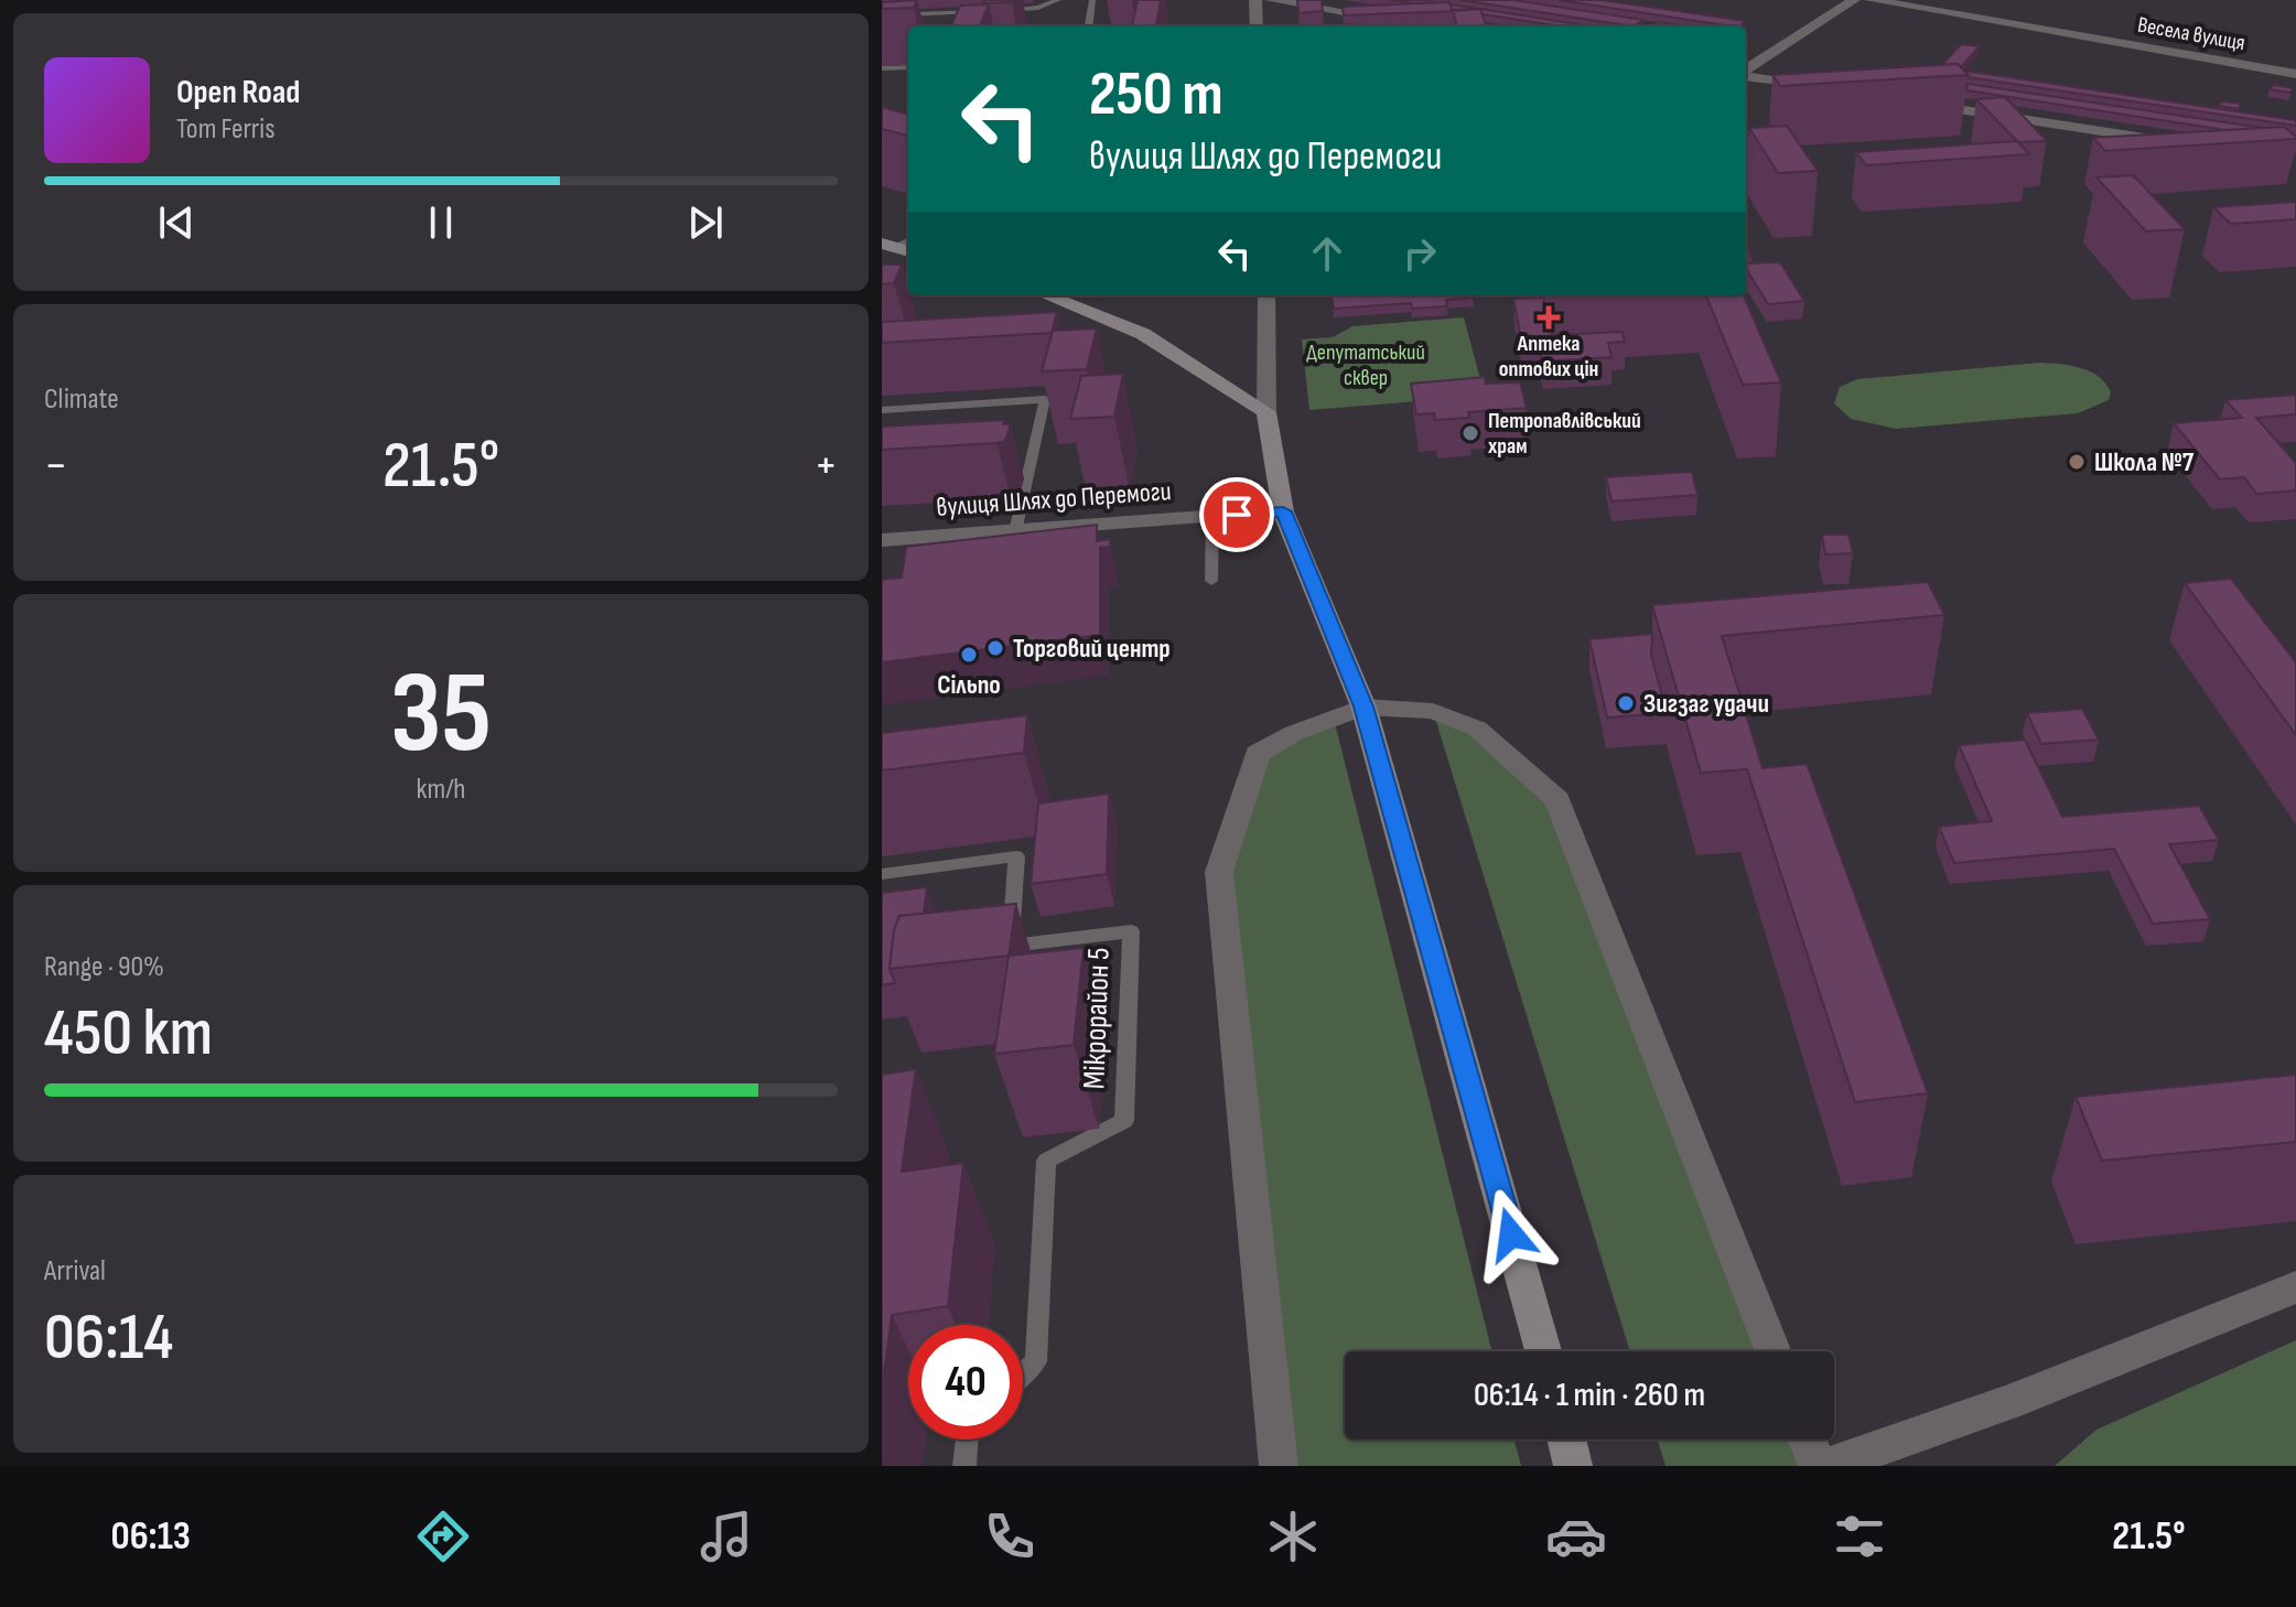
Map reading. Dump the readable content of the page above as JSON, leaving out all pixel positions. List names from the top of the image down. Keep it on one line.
{"streets":{"street":["Весела вулиця","вулиця Шлях до Перемоги"],"lane":["Мікрорайон 5"]},"parks":["Депутатський сквер"],"places":{"health":["Аптека оптових цін"],"other":["Петропавлівський храм","Школа №7","Торговий центр","Сільпо","Зигзаг удачи"]},"page":{"turn":["250 m","вулиця Шлях до Перемоги"],"song":["Open Road","Tom Ferris"],"tile":["Climate",["35","km/h"],["Range · 90%","450 km"],["Arrival","06:14"]],"heat":["−","21.5°","+"],"limit":"40","trip":"06:14 · 1 min · 260 m","tabs":["06:13","21.5°"]}}
